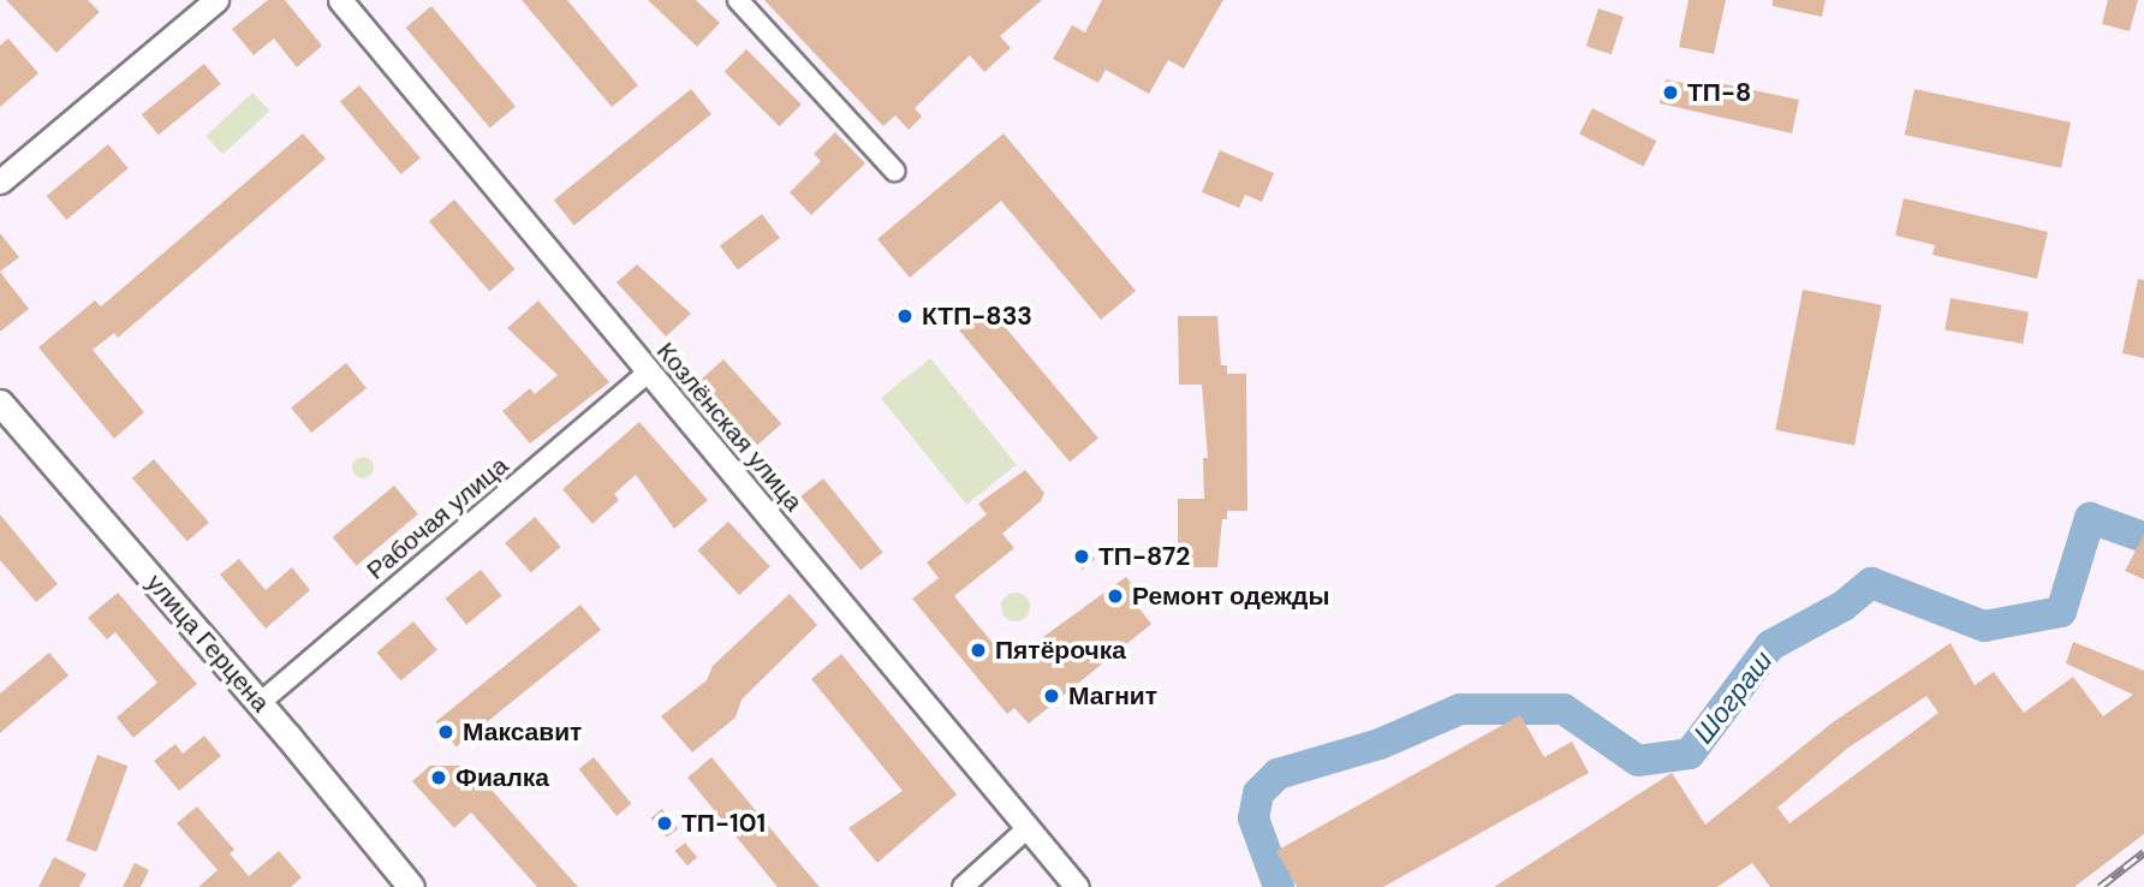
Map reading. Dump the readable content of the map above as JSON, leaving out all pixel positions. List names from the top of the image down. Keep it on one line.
{"streets":{"main road":["улица Герцена"],"street":["Козлёнская улица","Рабочая улица"]},"crossings":[["Козлёнская улица","Рабочая улица"],["Рабочая улица","улица Герцена"]],"water":["Шограш"],"places":["ТП-8","КТП-833","ТП-872","Ремонт одежды","Пятёрочка","Магнит","Максавит","Фиалка","ТП-101"]}
